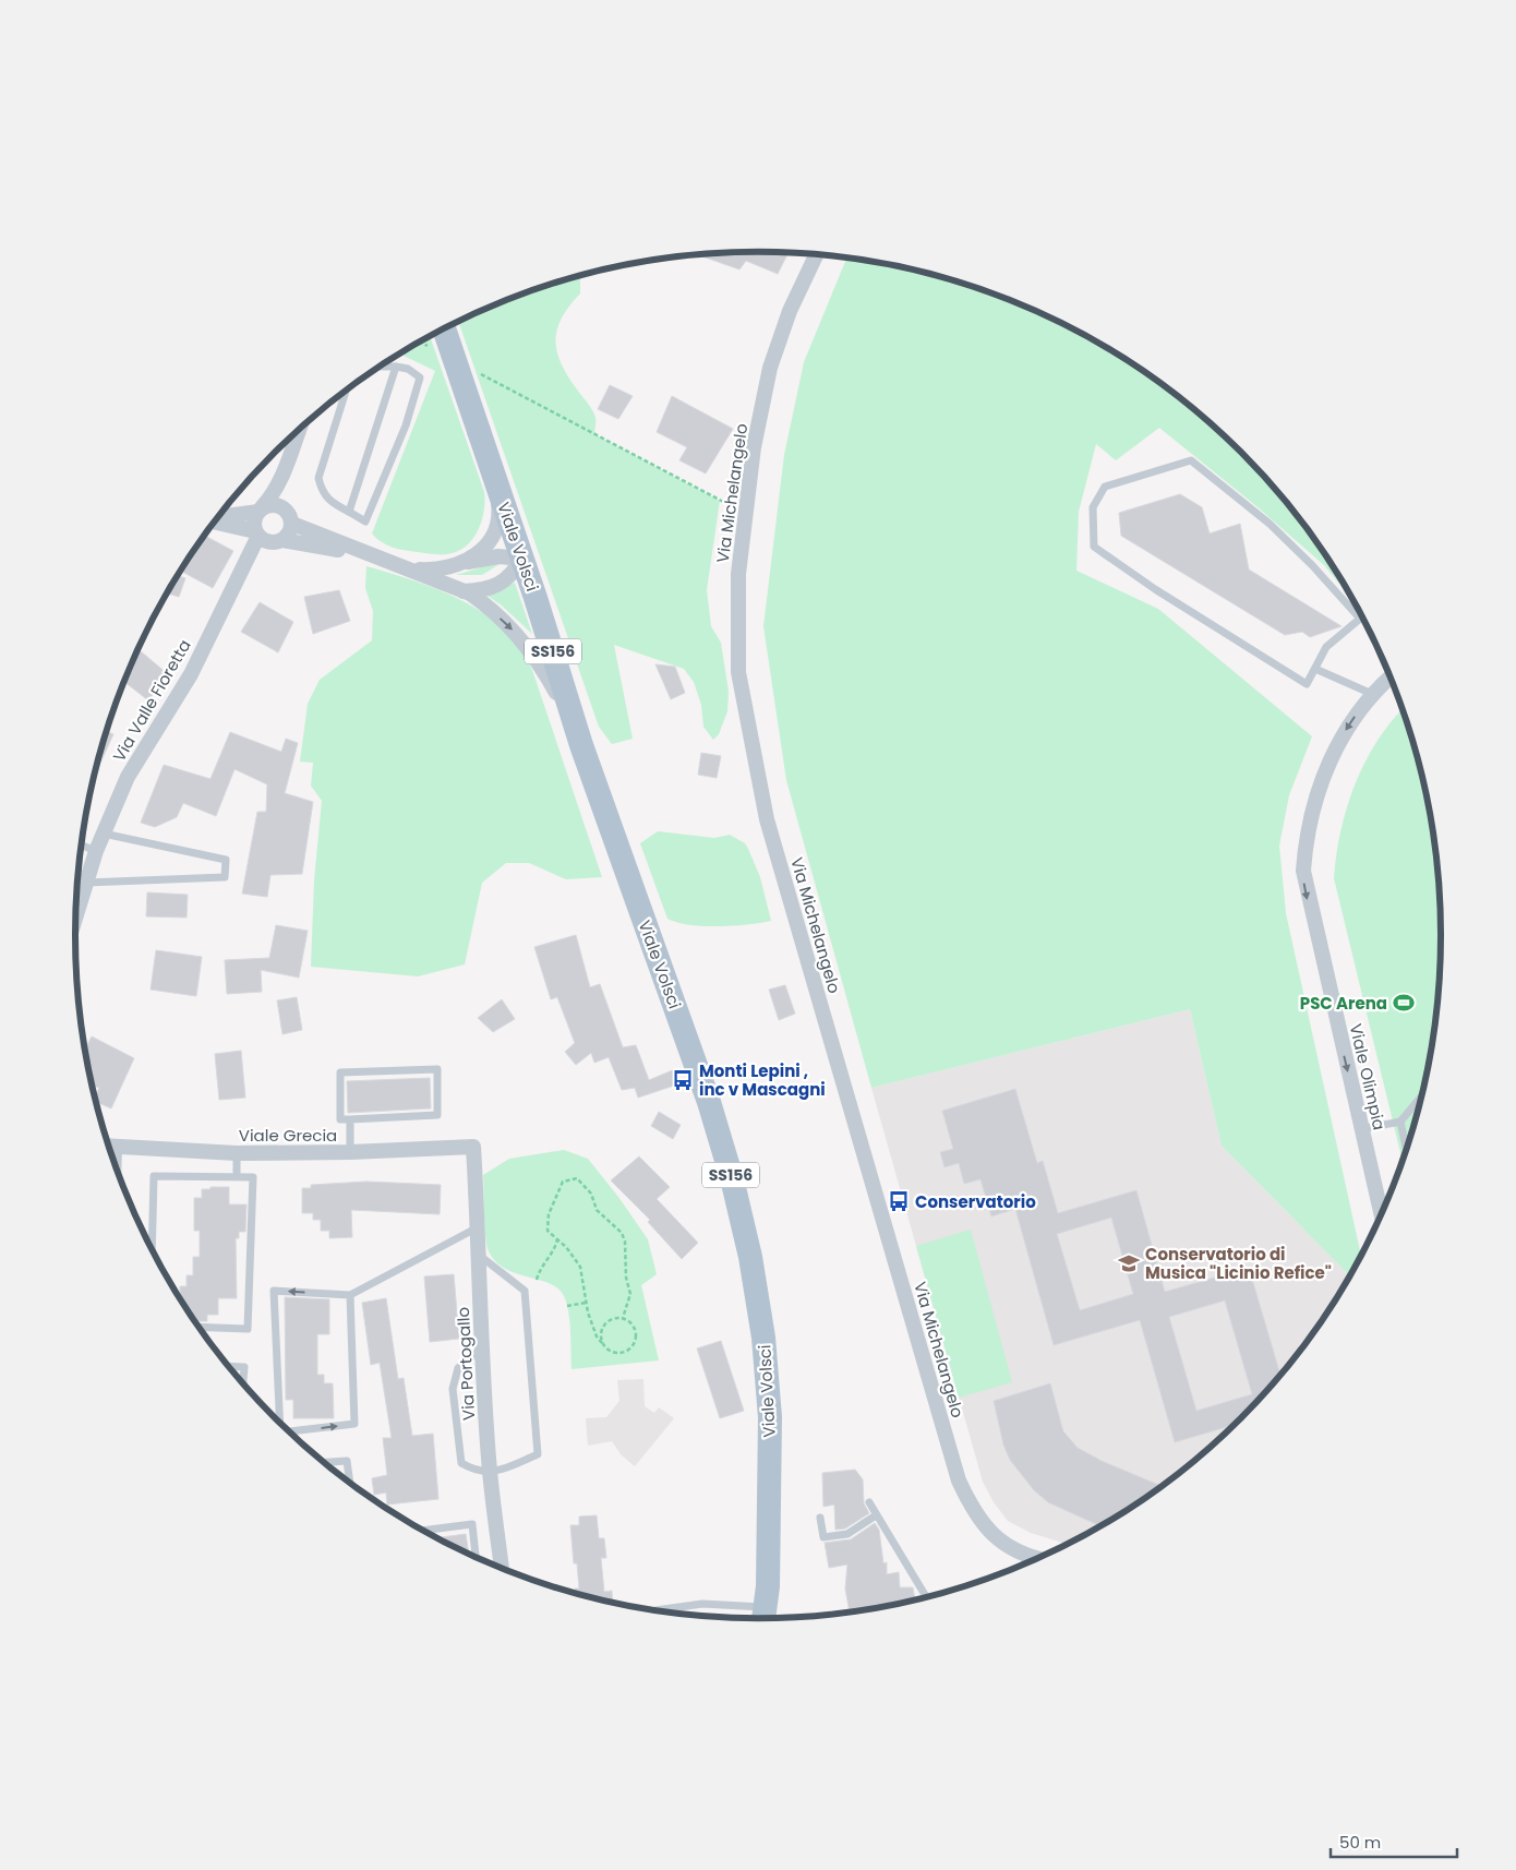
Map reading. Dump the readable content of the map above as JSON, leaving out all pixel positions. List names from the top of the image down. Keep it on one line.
{"streets":{"main road":["Viale Volsci","SS156"],"street":["Via Michelangelo","Via Valle Fioretta","Viale Olimpia","Viale Grecia","Via Portogallo"]},"crossings":[["Viale Grecia","Via Portogallo"]],"one_way":["Viale Olimpia"],"places":{"sports":["PSC Arena"],"bus stop":["Monti Lepini , inc v Mascagni","Conservatorio"],"school or university":["Conservatorio di Musica \"Licinio Refice\""]},"scale_bar":"50 m"}
